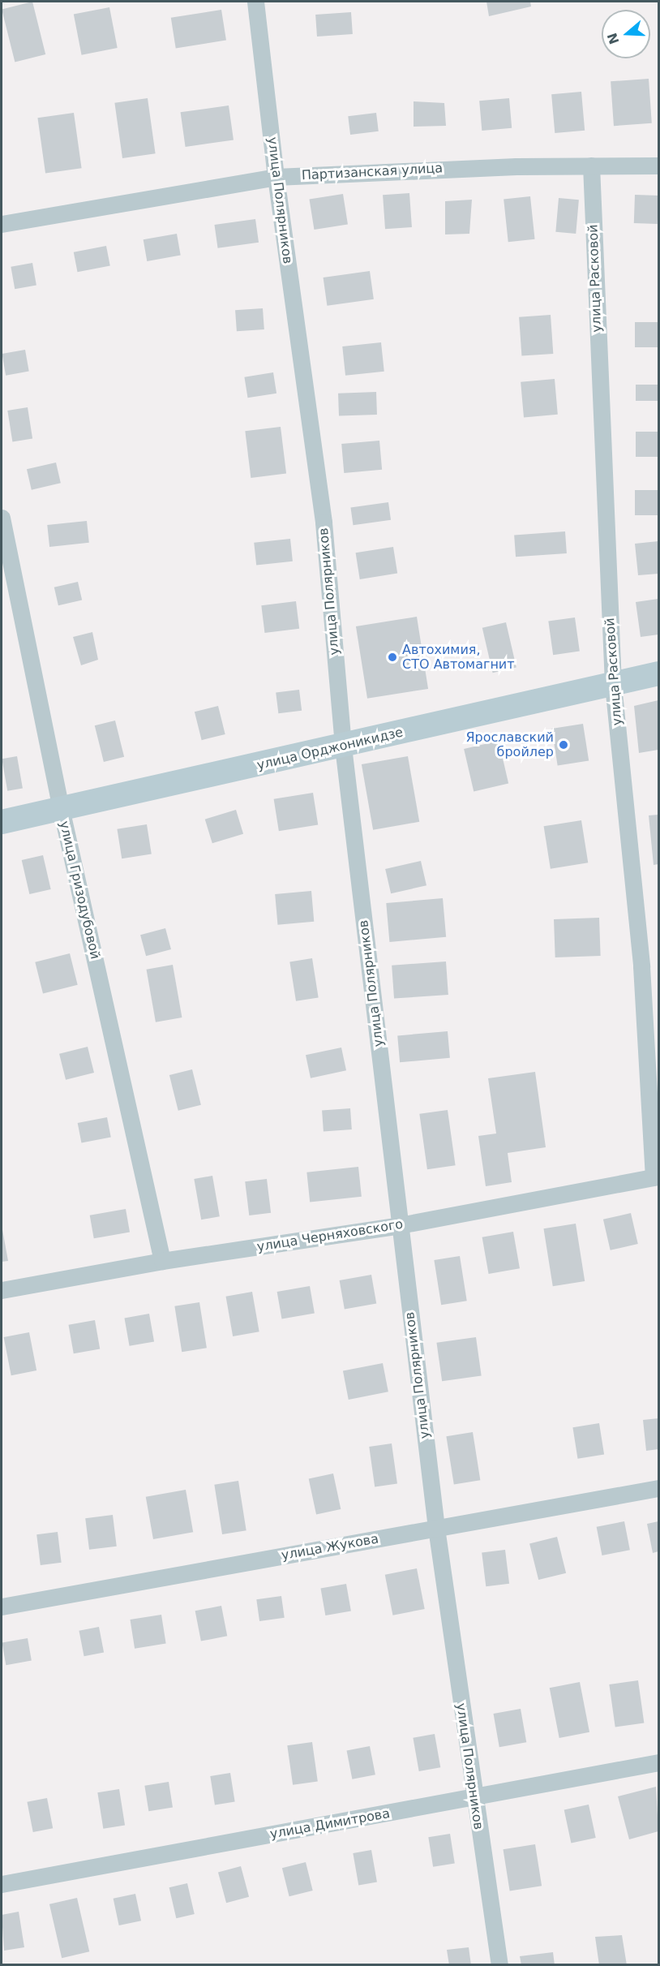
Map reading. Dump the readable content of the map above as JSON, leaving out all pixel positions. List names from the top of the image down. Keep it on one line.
{"streets":{"main road":["улица Орджоникидзе"],"street":["Партизанская улица","улица Полярников","улица Расковой","улица Гризодубовой","улица Черняховского","улица Жукова","улица Димитрова"]},"crossings":[["Партизанская улица","улица Полярников"],["Партизанская улица","улица Расковой"],["улица Полярников","улица Орджоникидзе"],["улица Полярников","улица Черняховского"],["улица Полярников","улица Жукова"],["улица Полярников","улица Димитрова"],["улица Расковой","улица Орджоникидзе"],["улица Расковой","улица Черняховского"],["улица Орджоникидзе","улица Гризодубовой"],["улица Гризодубовой","улица Черняховского"]],"places":["Автохимия, СТО Автомагнит","Ярославский бройлер"],"north":"left"}
